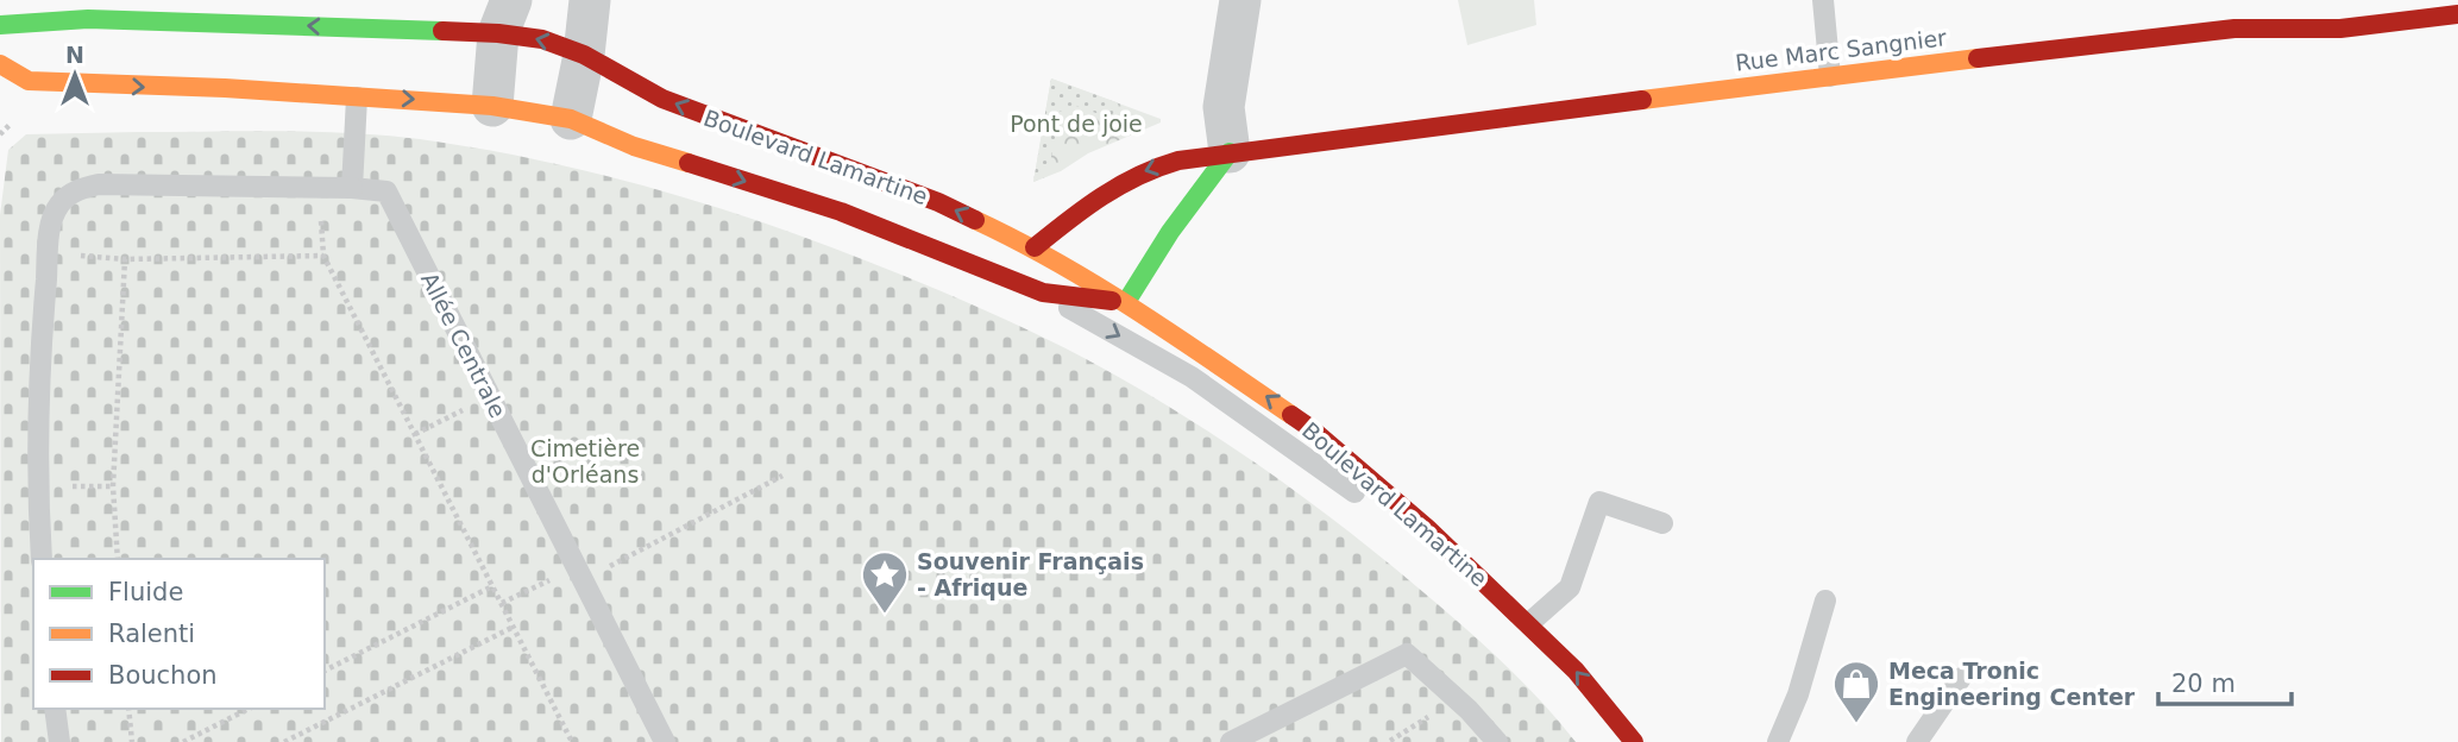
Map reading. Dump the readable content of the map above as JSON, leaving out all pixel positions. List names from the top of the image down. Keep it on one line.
{"streets":{"street":["Rue Marc Sangnier","Boulevard Lamartine"],"lane":["Allée Centrale"]},"crossings":[["Rue Marc Sangnier","Boulevard Lamartine"]],"parks":["Pont de joie","Cimetière d'Orléans"],"places":{"place":["Souvenir Français - Afrique"],"shop":["Meca Tronic Engineering Center"]},"legend":["Fluide","Ralenti","Bouchon"],"scale_bar":"20 m","north":"top"}
